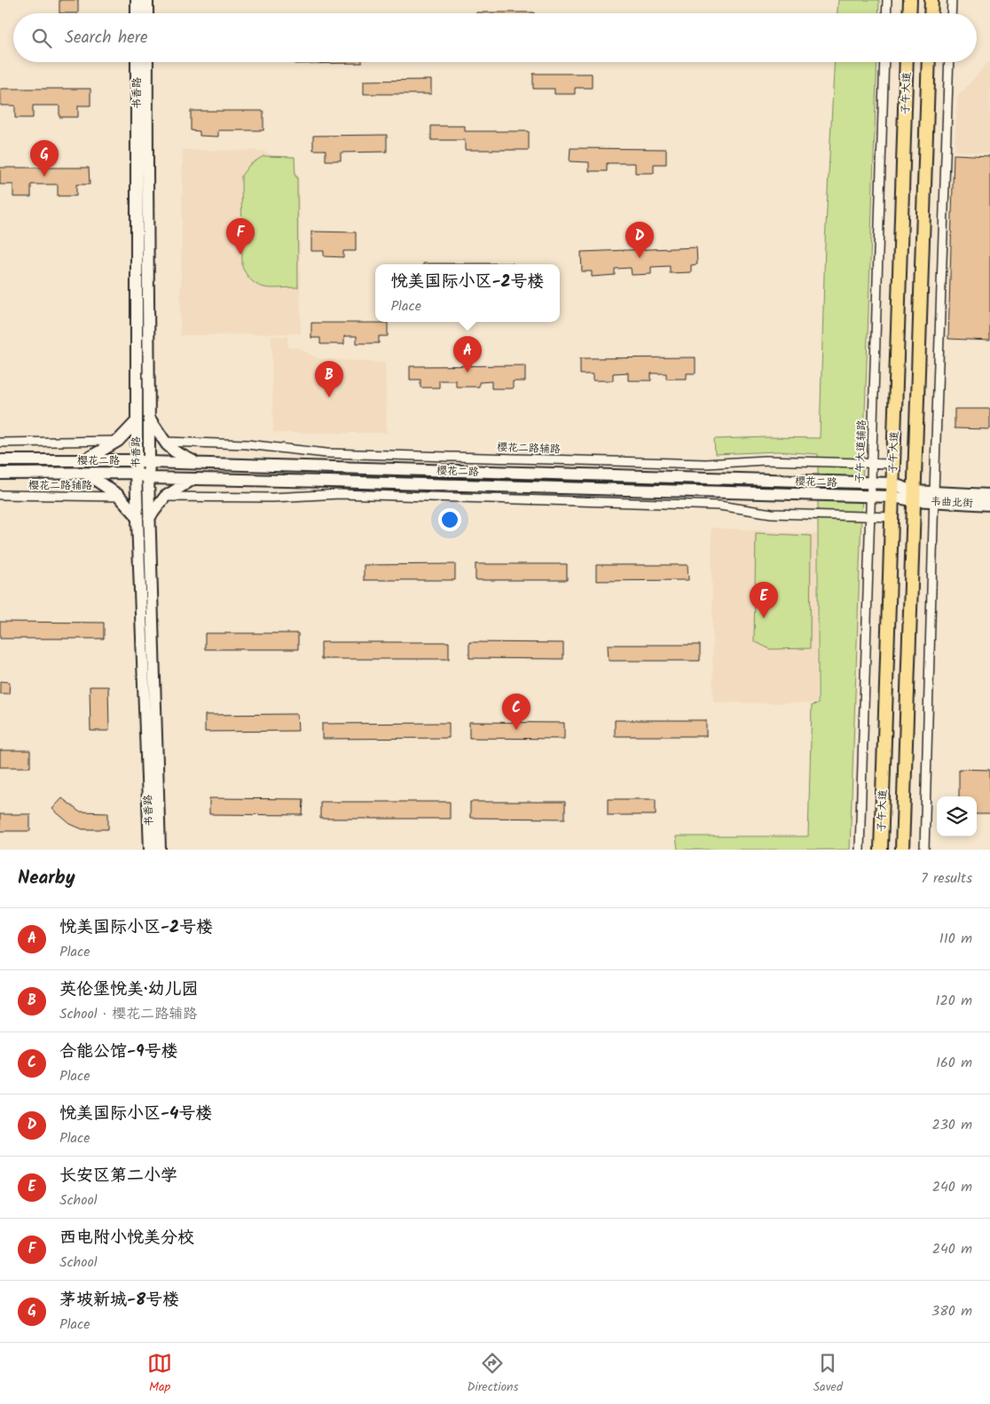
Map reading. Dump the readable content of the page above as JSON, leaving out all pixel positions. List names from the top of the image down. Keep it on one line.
{"streets":{"main road":["书香路","子午大道","樱花二路","韦曲北街"],"street":["樱花二路辅路","子午大道辅路"]},"crossings":[["书香路","樱花二路"],["子午大道","樱花二路辅路"],["子午大道","樱花二路"],["子午大道","韦曲北街"],["樱花二路辅路","子午大道辅路"],["子午大道辅路","樱花二路"],["樱花二路","韦曲北街"]],"page":{"search":"Search here","pins":["G","F","D","A","B","E","C"],"popup":["悦美国际小区-2号楼","Place"],"heading":["Nearby","7 results"],"list":[{"mark":"A","name":"悦美国际小区-2号楼","note":"Place","value":"110 m"},{"mark":"B","name":"英伦堡悦美·幼儿园","note":"School · 樱花二路辅路","value":"120 m"},{"mark":"C","name":"合能公馆-9号楼","note":"Place","value":"160 m"},{"mark":"D","name":"悦美国际小区-4号楼","note":"Place","value":"230 m"},{"mark":"E","name":"长安区第二小学","note":"School","value":"240 m"},{"mark":"F","name":"西电附小悦美分校","note":"School","value":"240 m"},{"mark":"G","name":"茅坡新城-8号楼","note":"Place","value":"380 m"}],"nav":["Map","Directions","Saved"]}}
